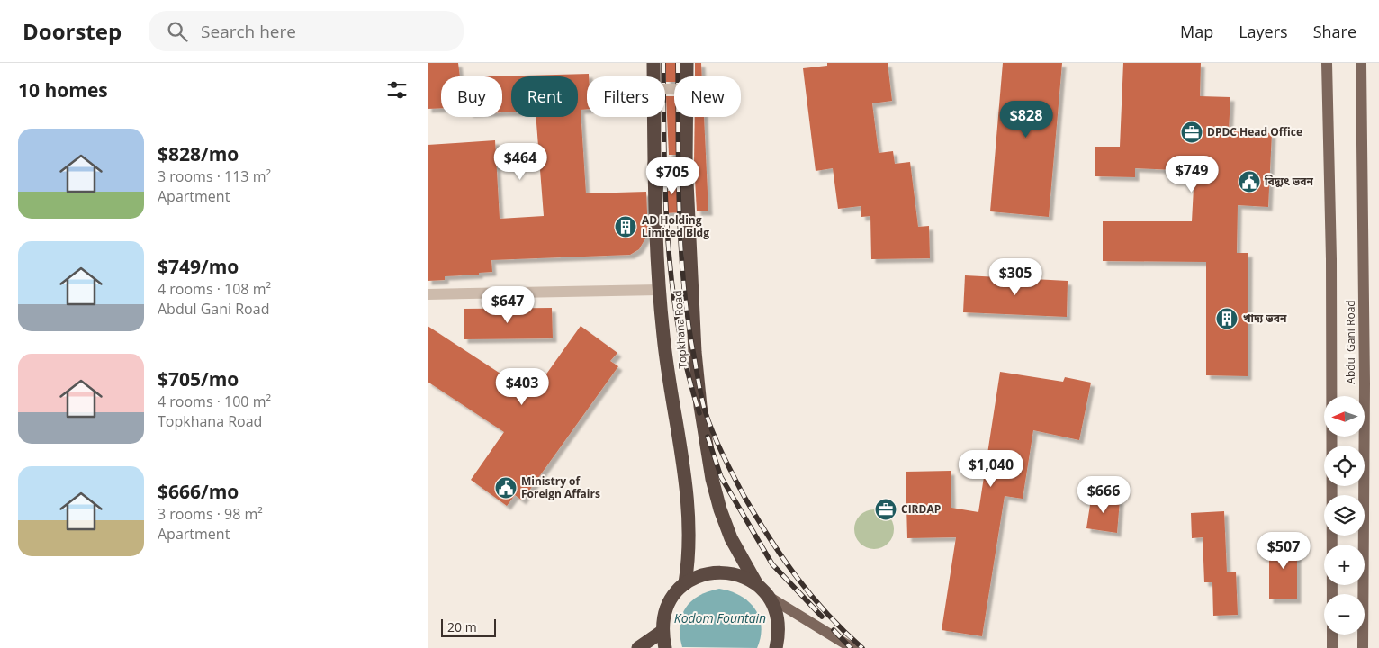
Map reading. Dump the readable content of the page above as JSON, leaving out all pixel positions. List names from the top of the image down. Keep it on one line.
{"streets":{"highway":["Topkhana Road"],"main road":["Abdul Gani Road"]},"water":["Kodom Fountain"],"places":{"office":["DPDC Head Office","CIRDAP"],"public building":["বিদ্যুৎ ভবন","Ministry of Foreign Affairs"],"building":["AD Holding Limited Bldg","খাদ্য ভবন"]},"scale_bar":"20 m","north":"left","page":{"header":"Doorstep","search":"Search here","nav":["Map","Layers","Share"],"heading":"10 homes","chip":["Buy","Rent","Filters","New"],"price":["$828","$464","$749","$705","$305","$647","$403","$1,040","$666","$507"],"list":[{"name":"$828/mo","note":"3 rooms · 113 m² · Apartment"},{"name":"$749/mo","note":"4 rooms · 108 m² · Abdul Gani Road"},{"name":"$705/mo","note":"4 rooms · 100 m² · Topkhana Road"},{"name":"$666/mo","note":"3 rooms · 98 m² · Apartment"}],"map_buttons":["+","−"],"scale":"20 m"}}
